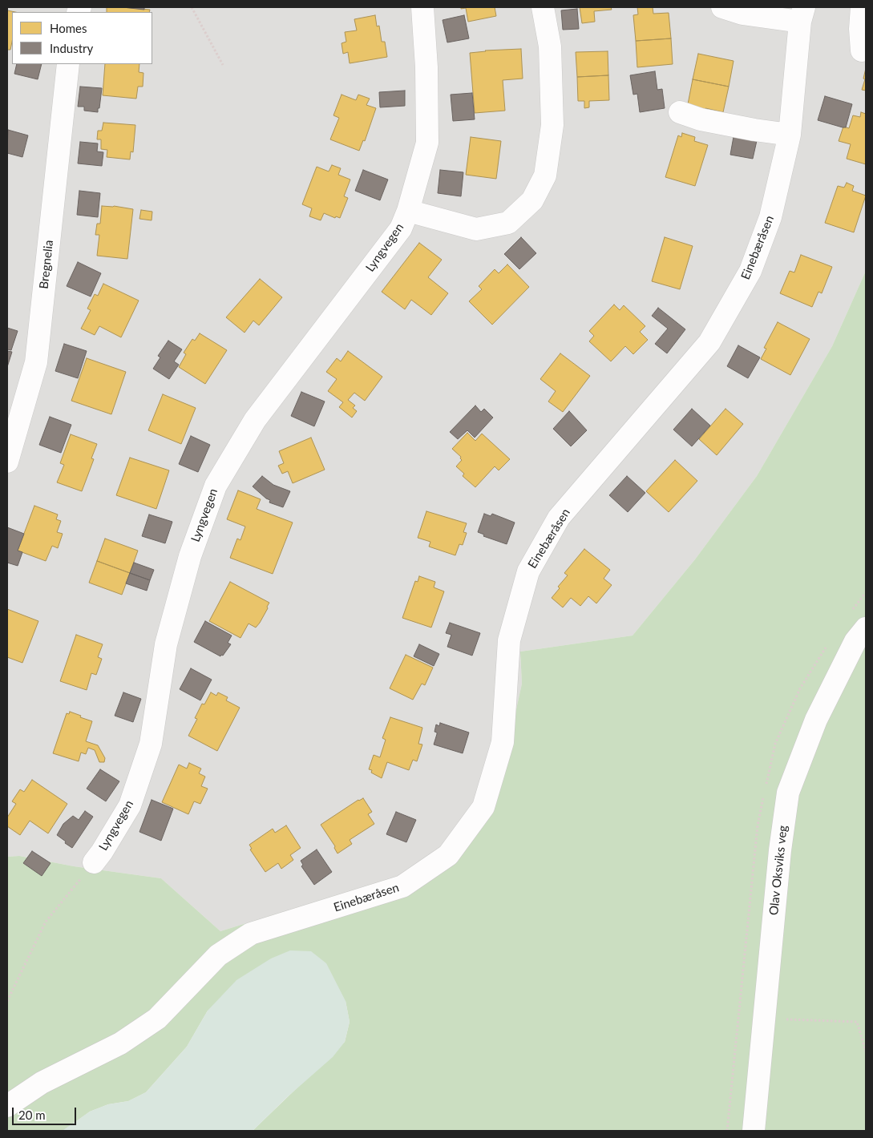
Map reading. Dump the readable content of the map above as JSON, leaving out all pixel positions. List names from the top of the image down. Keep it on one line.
{"streets":{"street":["Lyngvegen","Einebæråsen","Bregnelia","Olav Oksviks veg"]},"legend":["Homes","Industry"],"scale_bar":"20 m"}
